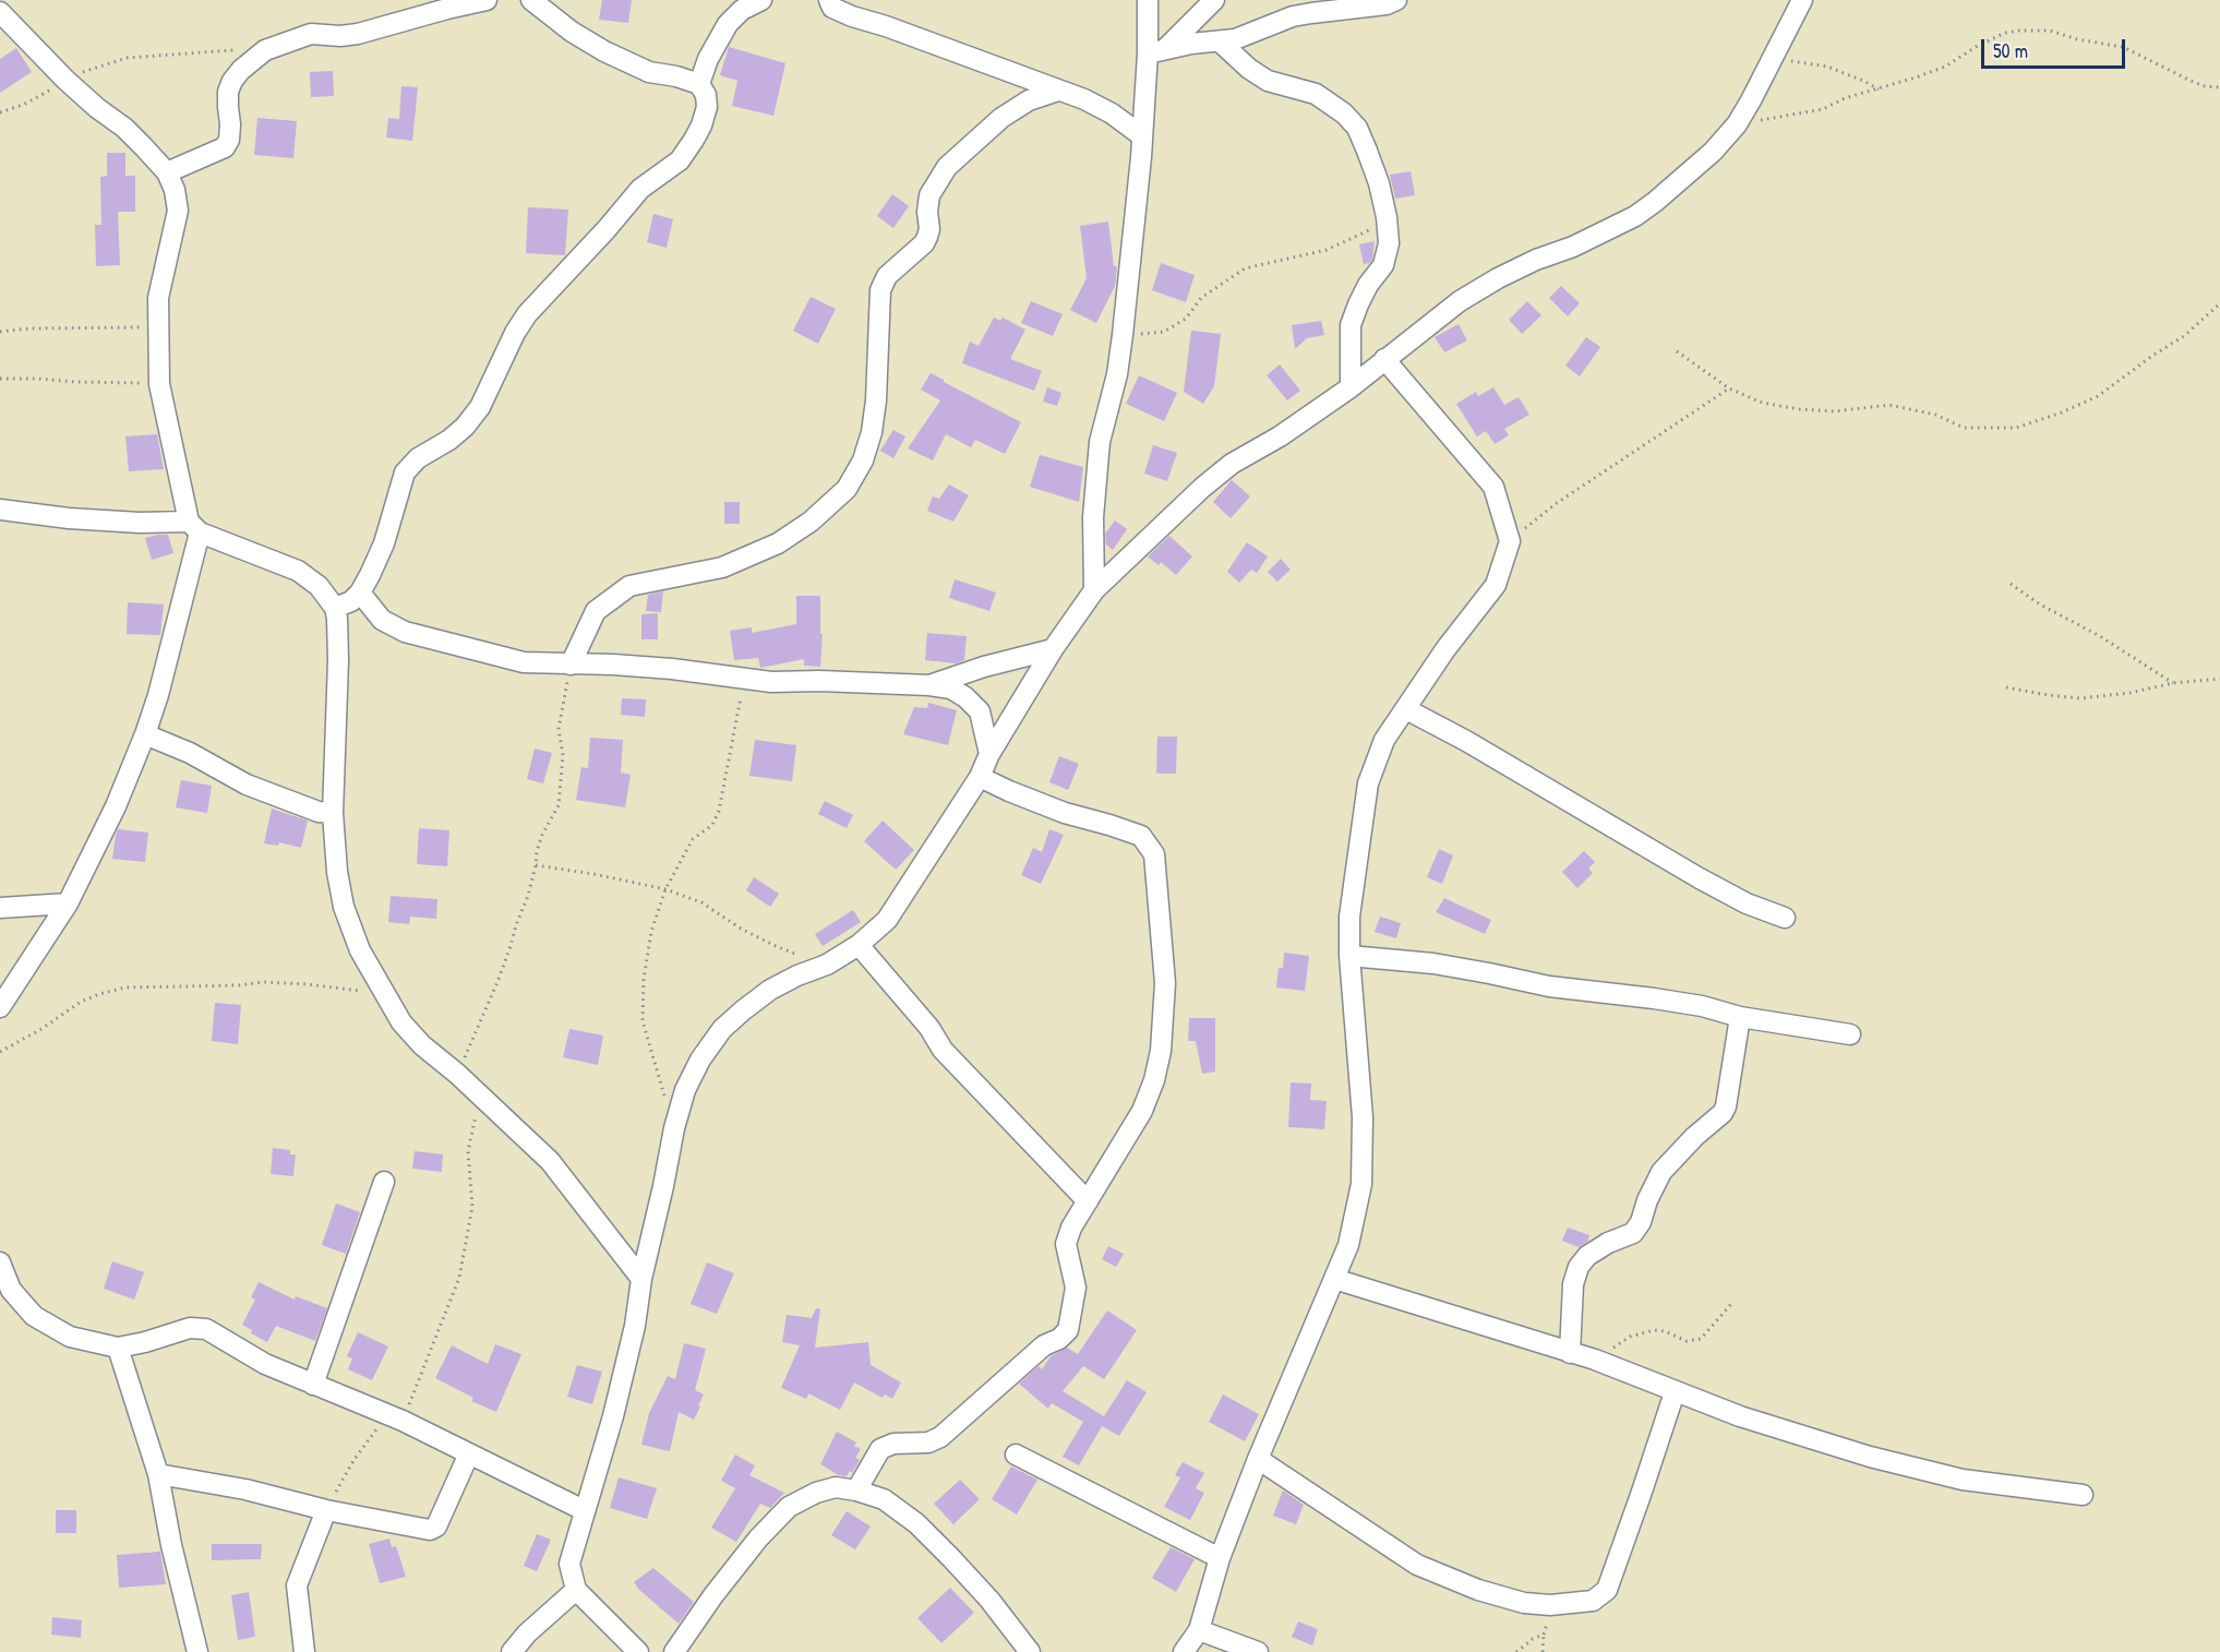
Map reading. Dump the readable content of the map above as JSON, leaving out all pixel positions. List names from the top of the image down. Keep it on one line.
{"scale_bar":"50 m"}
